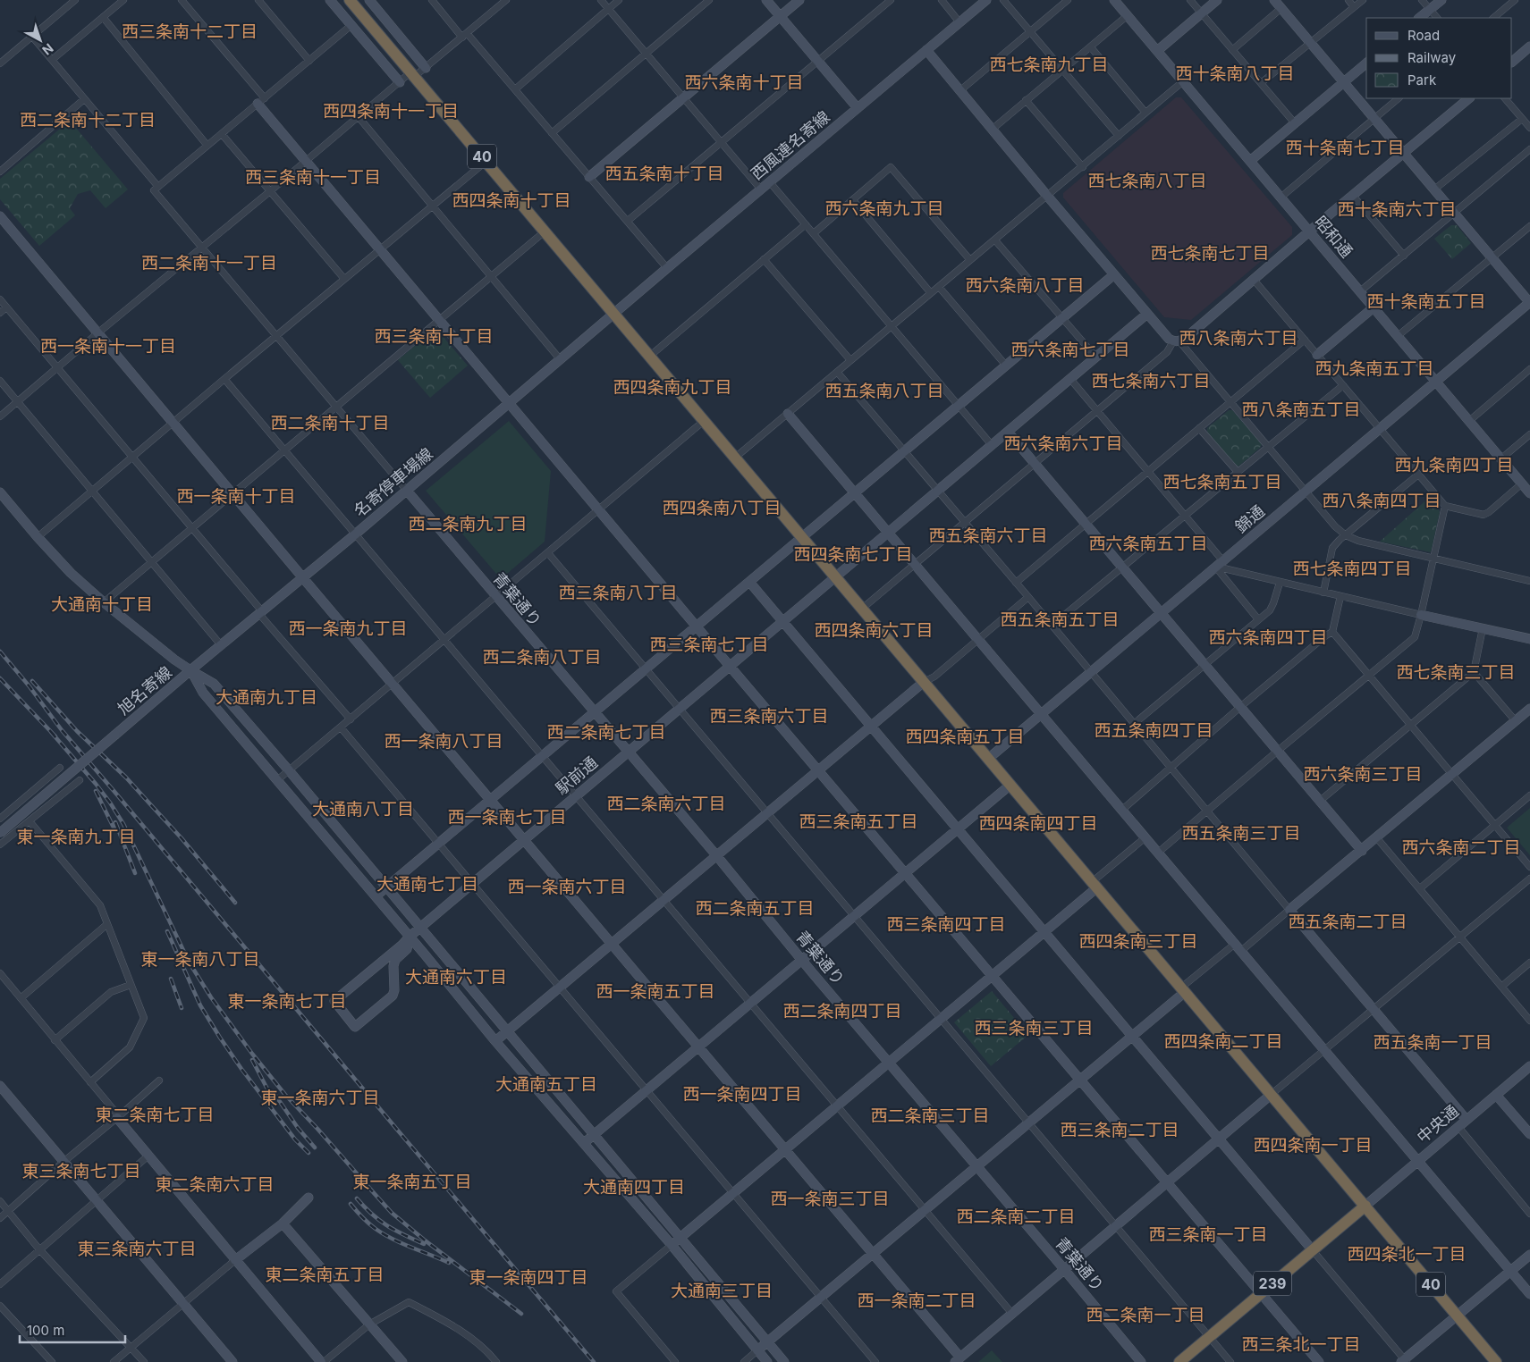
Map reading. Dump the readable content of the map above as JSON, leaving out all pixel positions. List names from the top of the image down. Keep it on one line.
{"streets":{"highway":["40","239"],"street":["西風連名寄線","昭和通","名寄停車場線","錦通","青葉通り","旭名寄線","駅前通","中央通"]},"crossings":[["西風連名寄線","40"],["西風連名寄線","名寄停車場線"],["40","名寄停車場線"],["40","錦通"],["40","駅前通"],["40","中央通"],["40","239"],["昭和通","錦通"],["名寄停車場線","青葉通り"],["名寄停車場線","旭名寄線"],["青葉通り","駅前通"],["中央通","239"]],"districts":["西三条南十二丁目","西七条南九丁目","西十条南八丁目","西六条南十丁目","西四条南十一丁目","西二条南十二丁目","西十条南七丁目","西五条南十丁目","西三条南十一丁目","西七条南八丁目","西四条南十丁目","西六条南九丁目","西十条南六丁目","西七条南七丁目","西二条南十一丁目","西六条南八丁目","西十条南五丁目","西三条南十丁目","西八条南六丁目","西一条南十一丁目","西六条南七丁目","西九条南五丁目","西七条南六丁目","西四条南九丁目","西五条南八丁目","西八条南五丁目","西二条南十丁目","西六条南六丁目","西九条南四丁目","西七条南五丁目","西一条南十丁目","西八条南四丁目","西四条南八丁目","西二条南九丁目","西五条南六丁目","西六条南五丁目","西四条南七丁目","西七条南四丁目","西三条南八丁目","大通南十丁目","西五条南五丁目","西一条南九丁目","西四条南六丁目","西六条南四丁目","西三条南七丁目","西二条南八丁目","西七条南三丁目","大通南九丁目","西三条南六丁目","西五条南四丁目","西二条南七丁目","西四条南五丁目","西一条南八丁目","西六条南三丁目","西二条南六丁目","大通南八丁目","西一条南七丁目","西三条南五丁目","西四条南四丁目","西五条南三丁目","東一条南九丁目","西六条南二丁目","大通南七丁目","西一条南六丁目","西二条南五丁目","西五条南二丁目","西三条南四丁目","西四条南三丁目","東一条南八丁目","大通南六丁目","西一条南五丁目","東一条南七丁目","西二条南四丁目","西三条南三丁目","西四条南二丁目","西五条南一丁目","大通南五丁目","西一条南四丁目","東一条南六丁目","東二条南七丁目","西二条南三丁目","西三条南二丁目","西四条南一丁目","東三条南七丁目","東一条南五丁目","東二条南六丁目","大通南四丁目","西一条南三丁目","西二条南二丁目","西三条南一丁目","東三条南六丁目","西四条北一丁目","東二条南五丁目","東一条南四丁目","大通南三丁目","西一条南二丁目","西二条南一丁目","西三条北一丁目"],"legend":["Road","Railway","Park"],"scale_bar":"100 m","north":"bottom right"}
